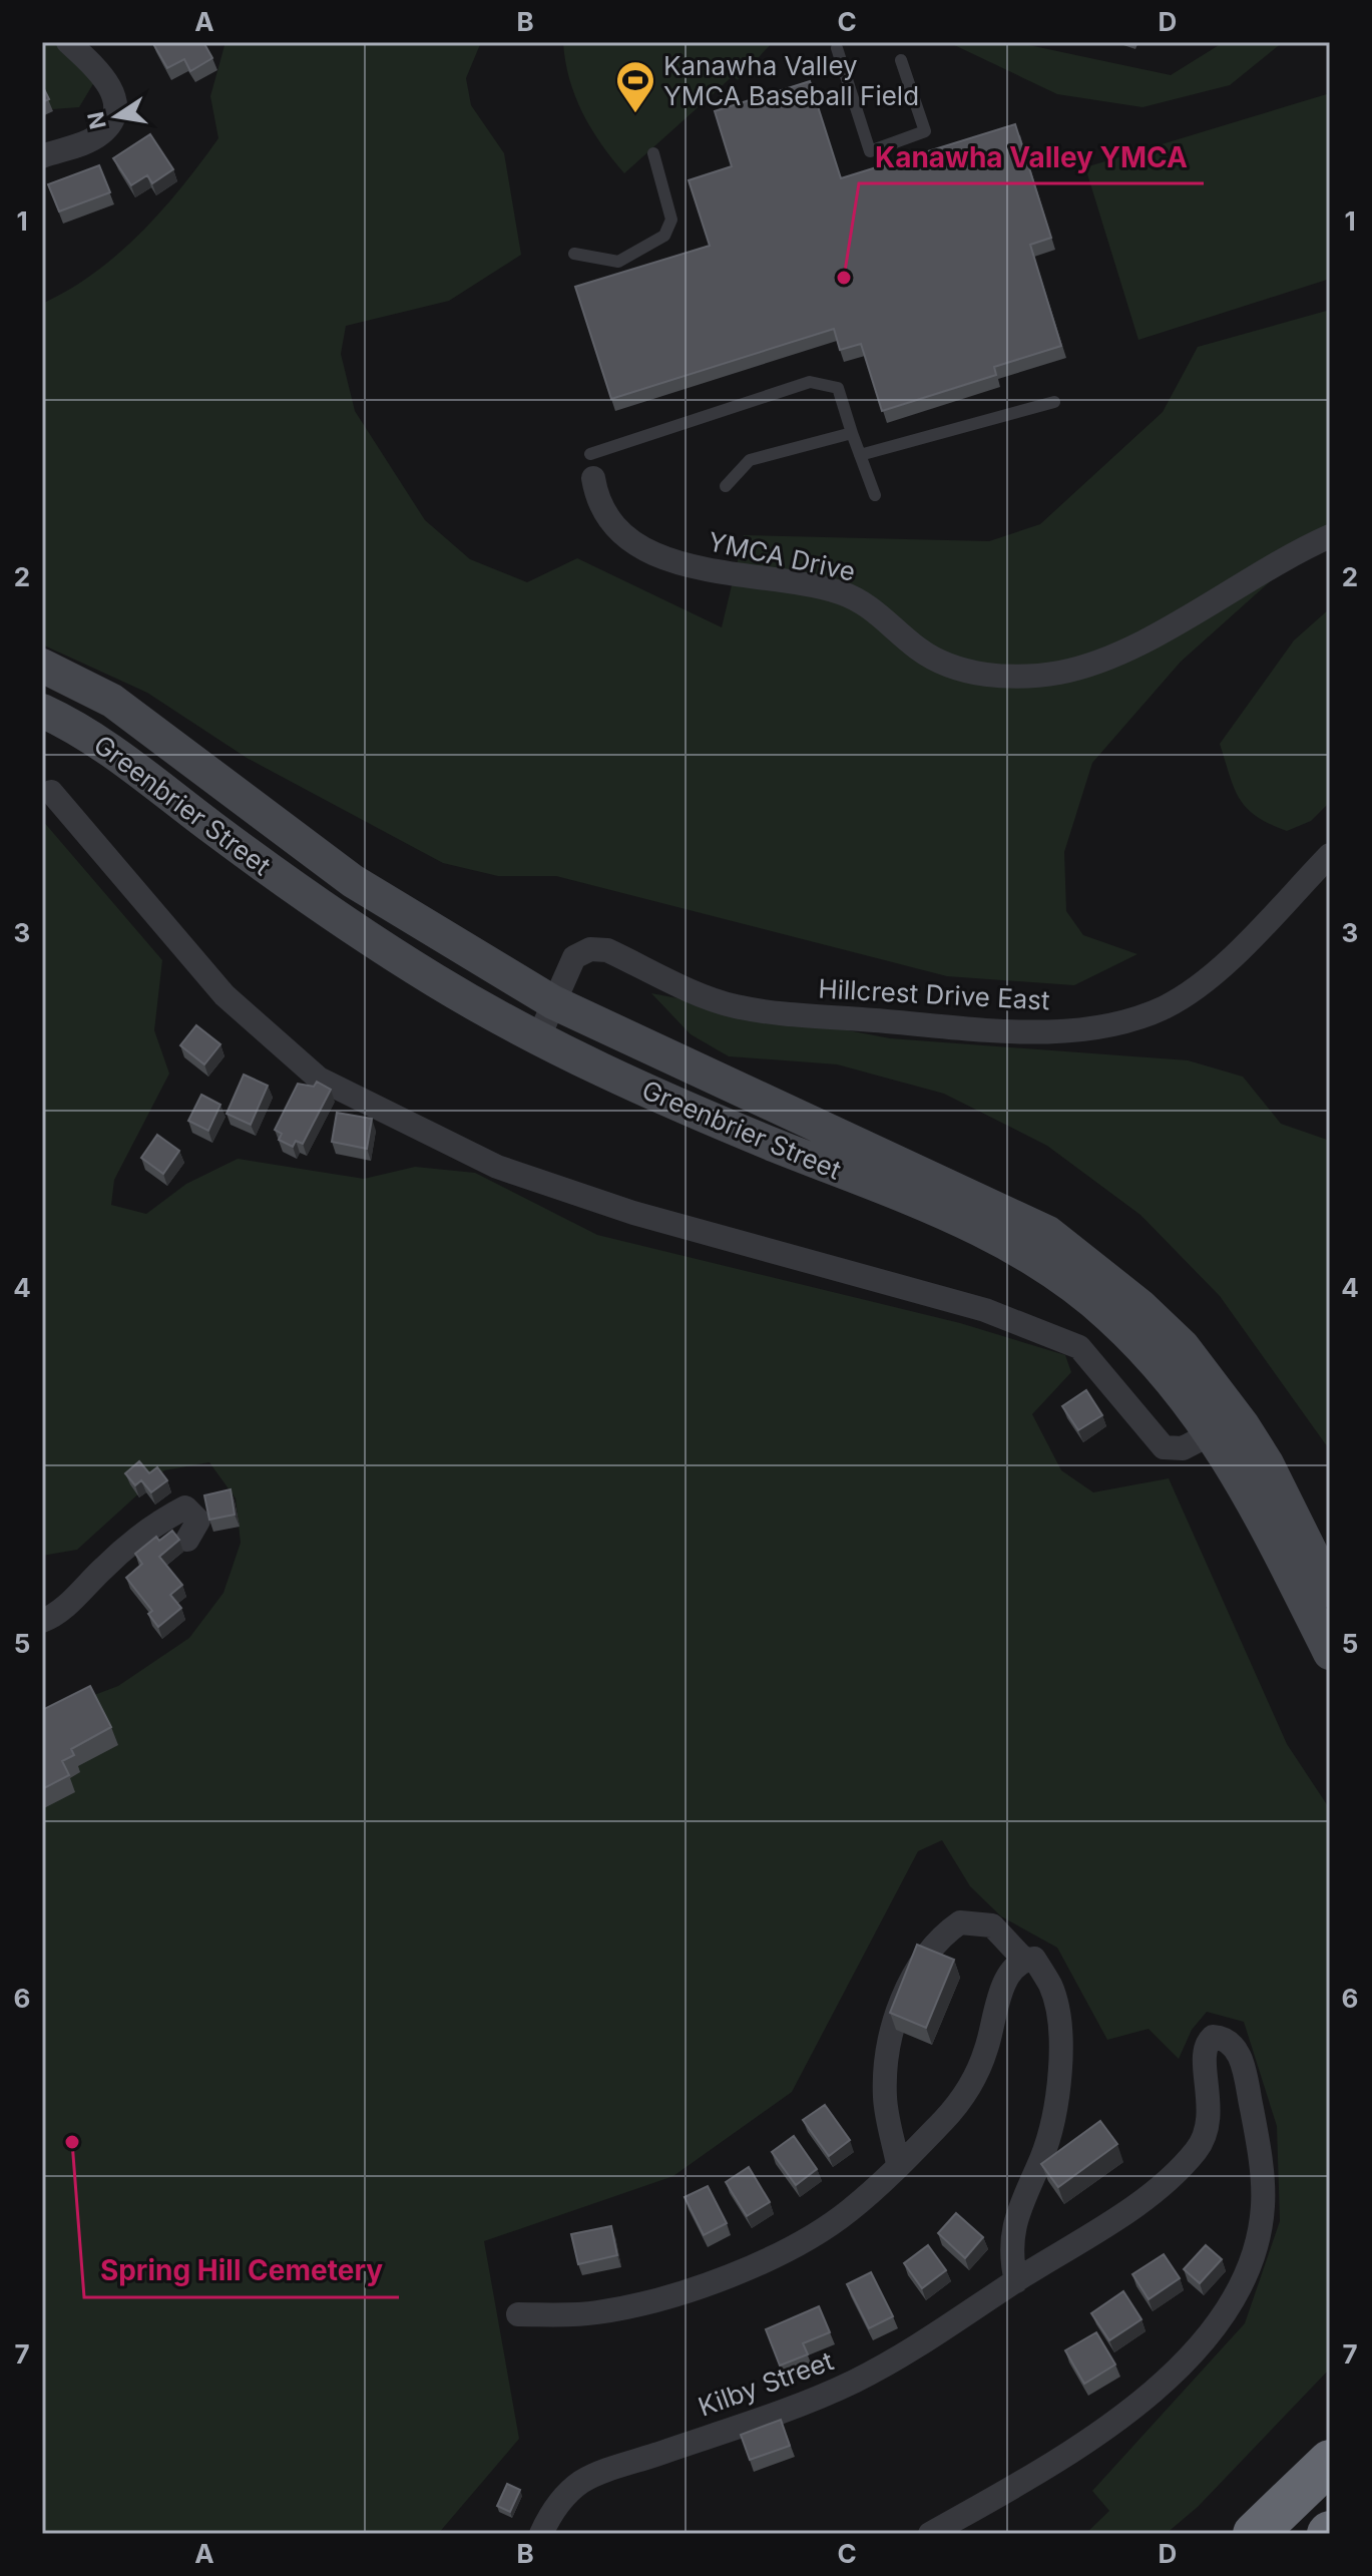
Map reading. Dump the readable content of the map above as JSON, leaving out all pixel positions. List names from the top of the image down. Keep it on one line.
{"streets":{"main road":["Greenbrier Street"],"street":["YMCA Drive","Hillcrest Drive East","Kilby Street"]},"crossings":[["Greenbrier Street","Hillcrest Drive East"]],"places":{"sports":["Kanawha Valley YMCA Baseball Field"],"other":["Kanawha Valley YMCA","Spring Hill Cemetery"]},"north":"left","grid":{"columns":["A","B","C","D"],"rows":["1","2","3","4","5","6","7"]}}
